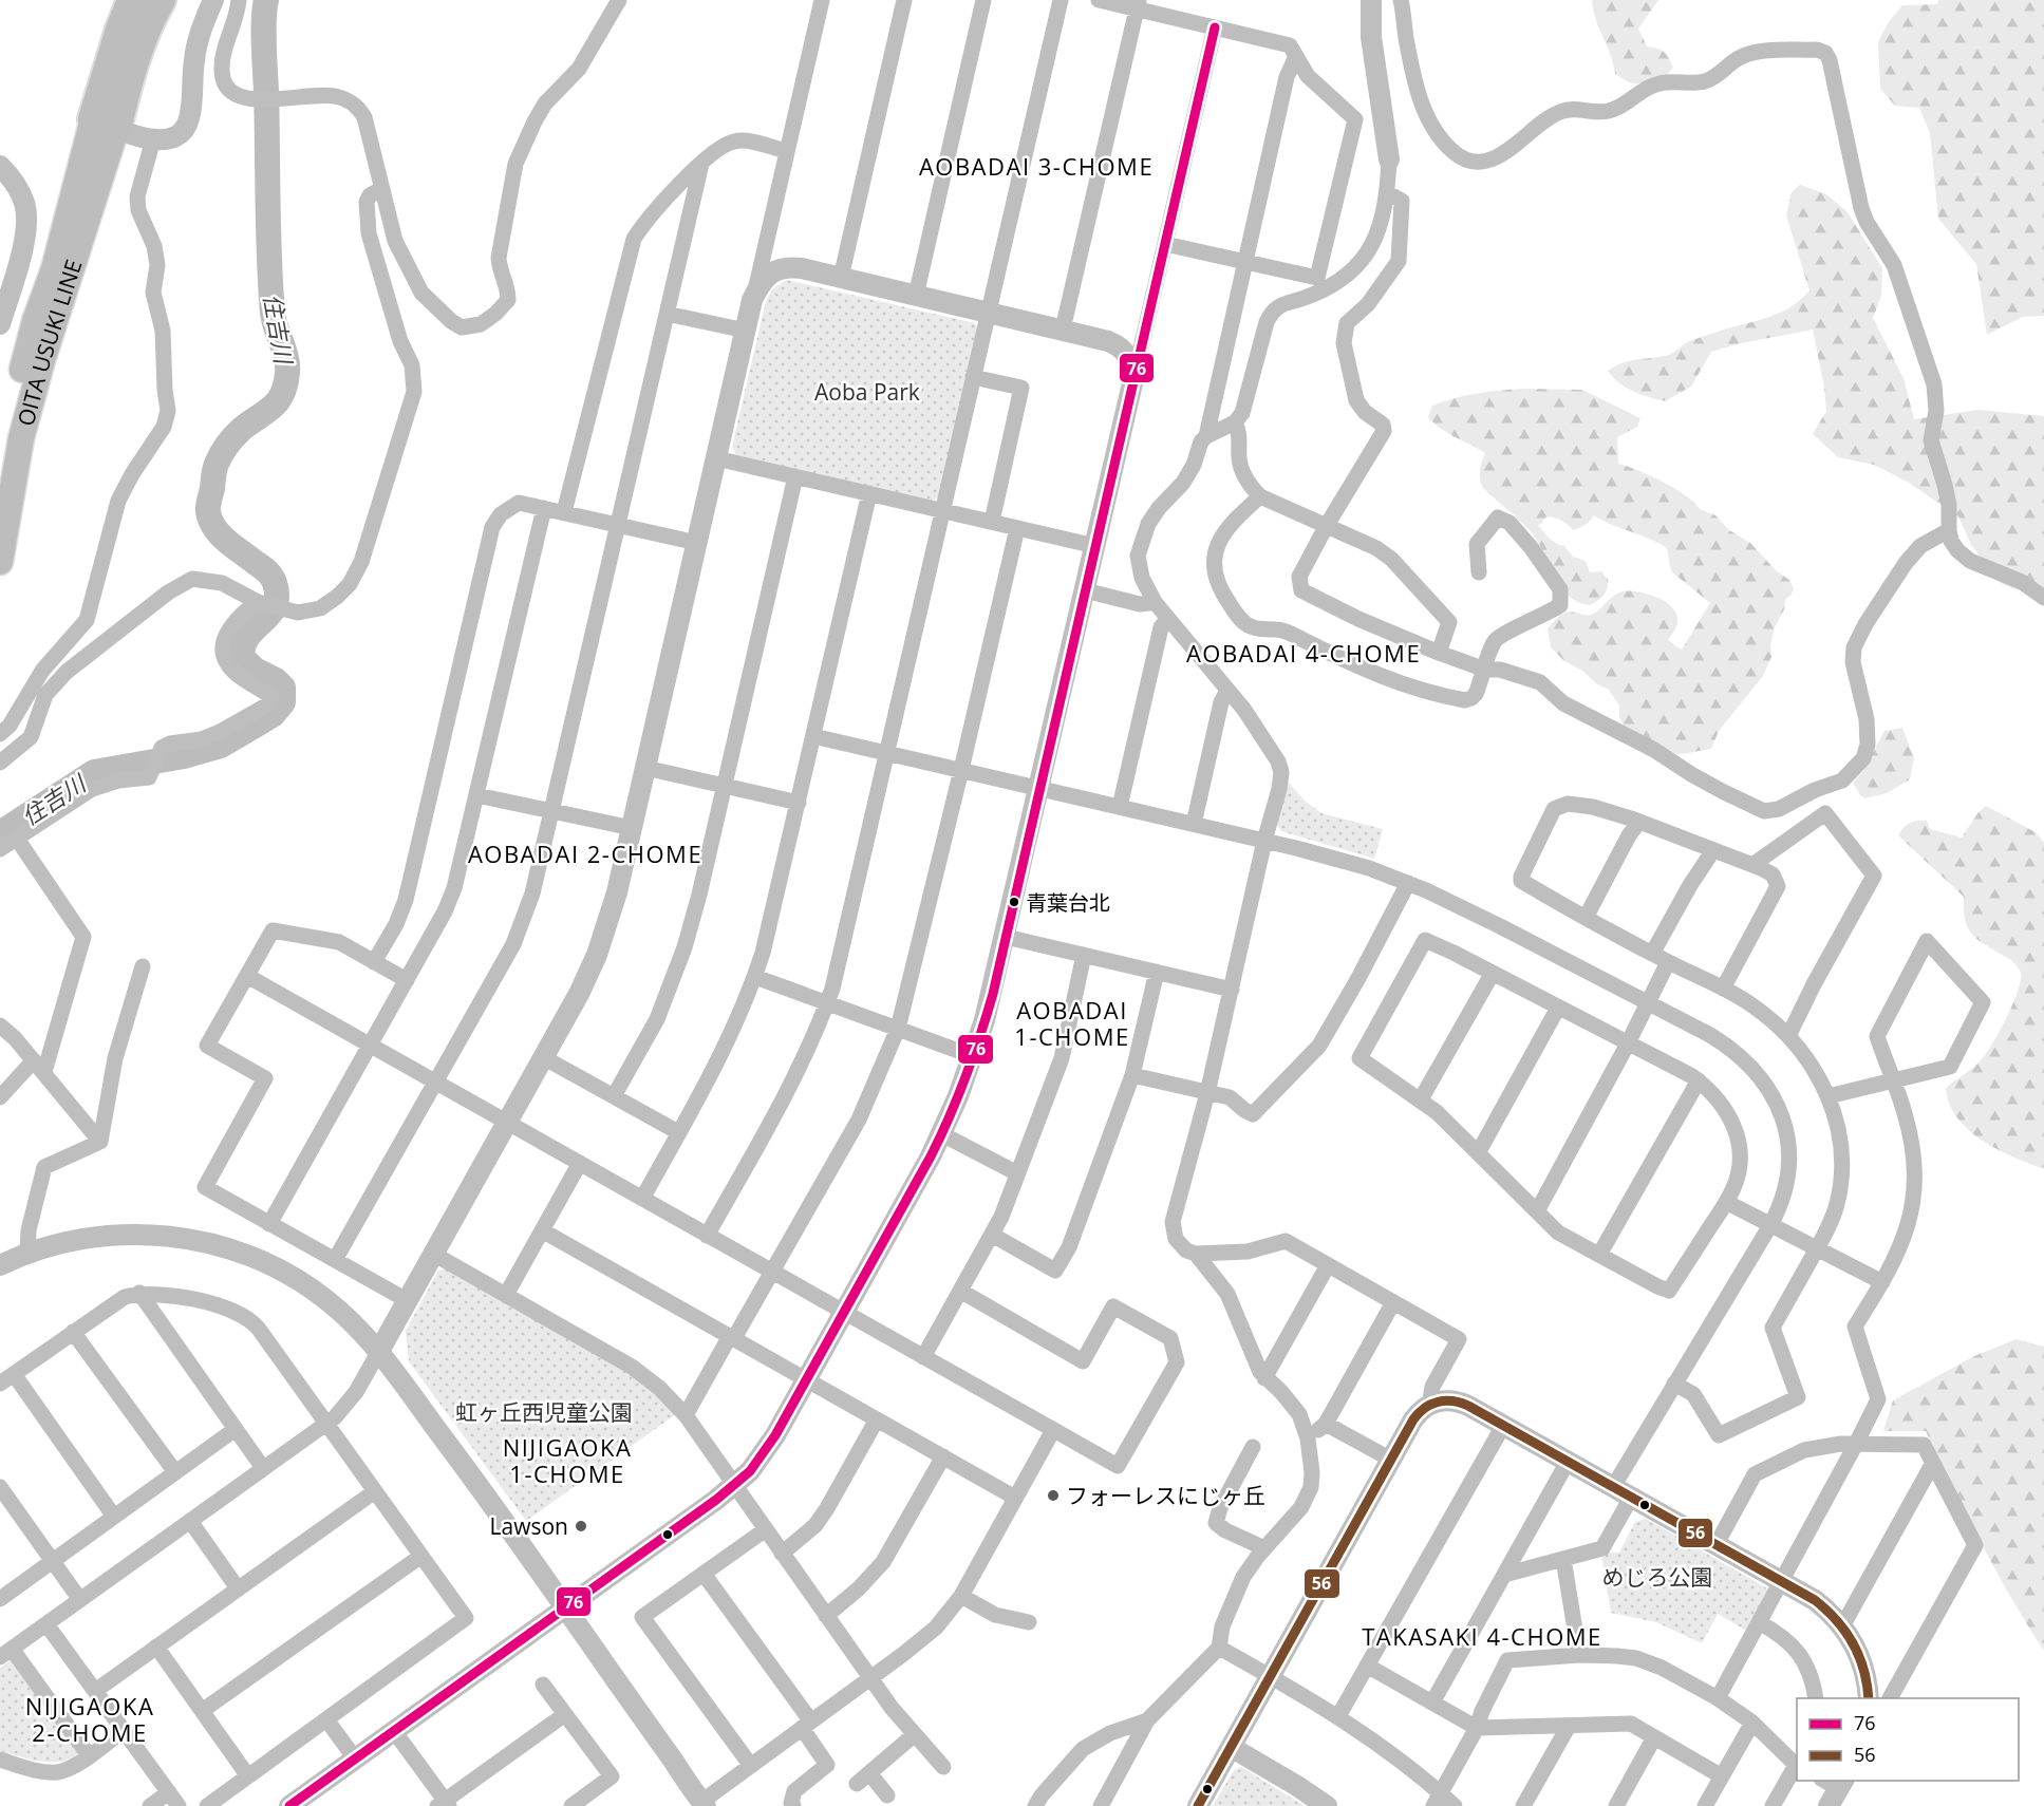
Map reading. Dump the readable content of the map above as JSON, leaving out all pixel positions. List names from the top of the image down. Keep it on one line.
{"streets":{"main road":["OITA USUKI LINE"]},"districts":["AOBADAI 3-CHOME","AOBADAI 4-CHOME","AOBADAI 2-CHOME","AOBADAI 1-CHOME","NIJIGAOKA 1-CHOME","TAKASAKI 4-CHOME","NIJIGAOKA 2-CHOME"],"water":["住吉川"],"parks":["Aoba Park","虹ヶ丘西児童公園","めじろ公園"],"places":["青葉台北","フォーレスにじヶ丘","Lawson"],"lines":["transit line 76","transit line 56"],"legend":["76","56"]}
